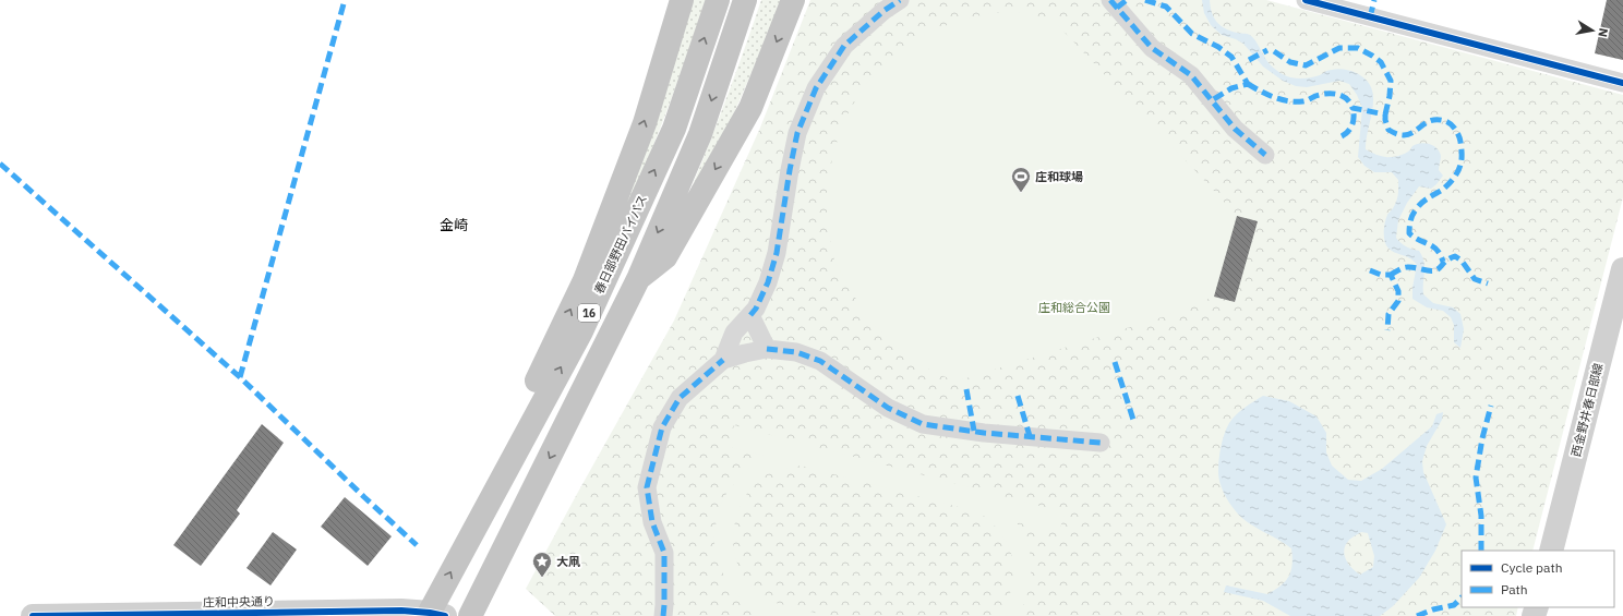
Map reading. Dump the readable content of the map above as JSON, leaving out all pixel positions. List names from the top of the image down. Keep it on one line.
{"streets":{"highway":["春日部野田バイパス","16"],"street":["西金野井春日部線","庄和中央通り"]},"crossings":[["春日部野田バイパス","16"],["春日部野田バイパス","庄和中央通り"]],"districts":["金崎"],"parks":["庄和総合公園"],"places":{"sports":["庄和球場"],"place":["大凧"]},"legend":["Cycle path","Path"],"north":"right"}
